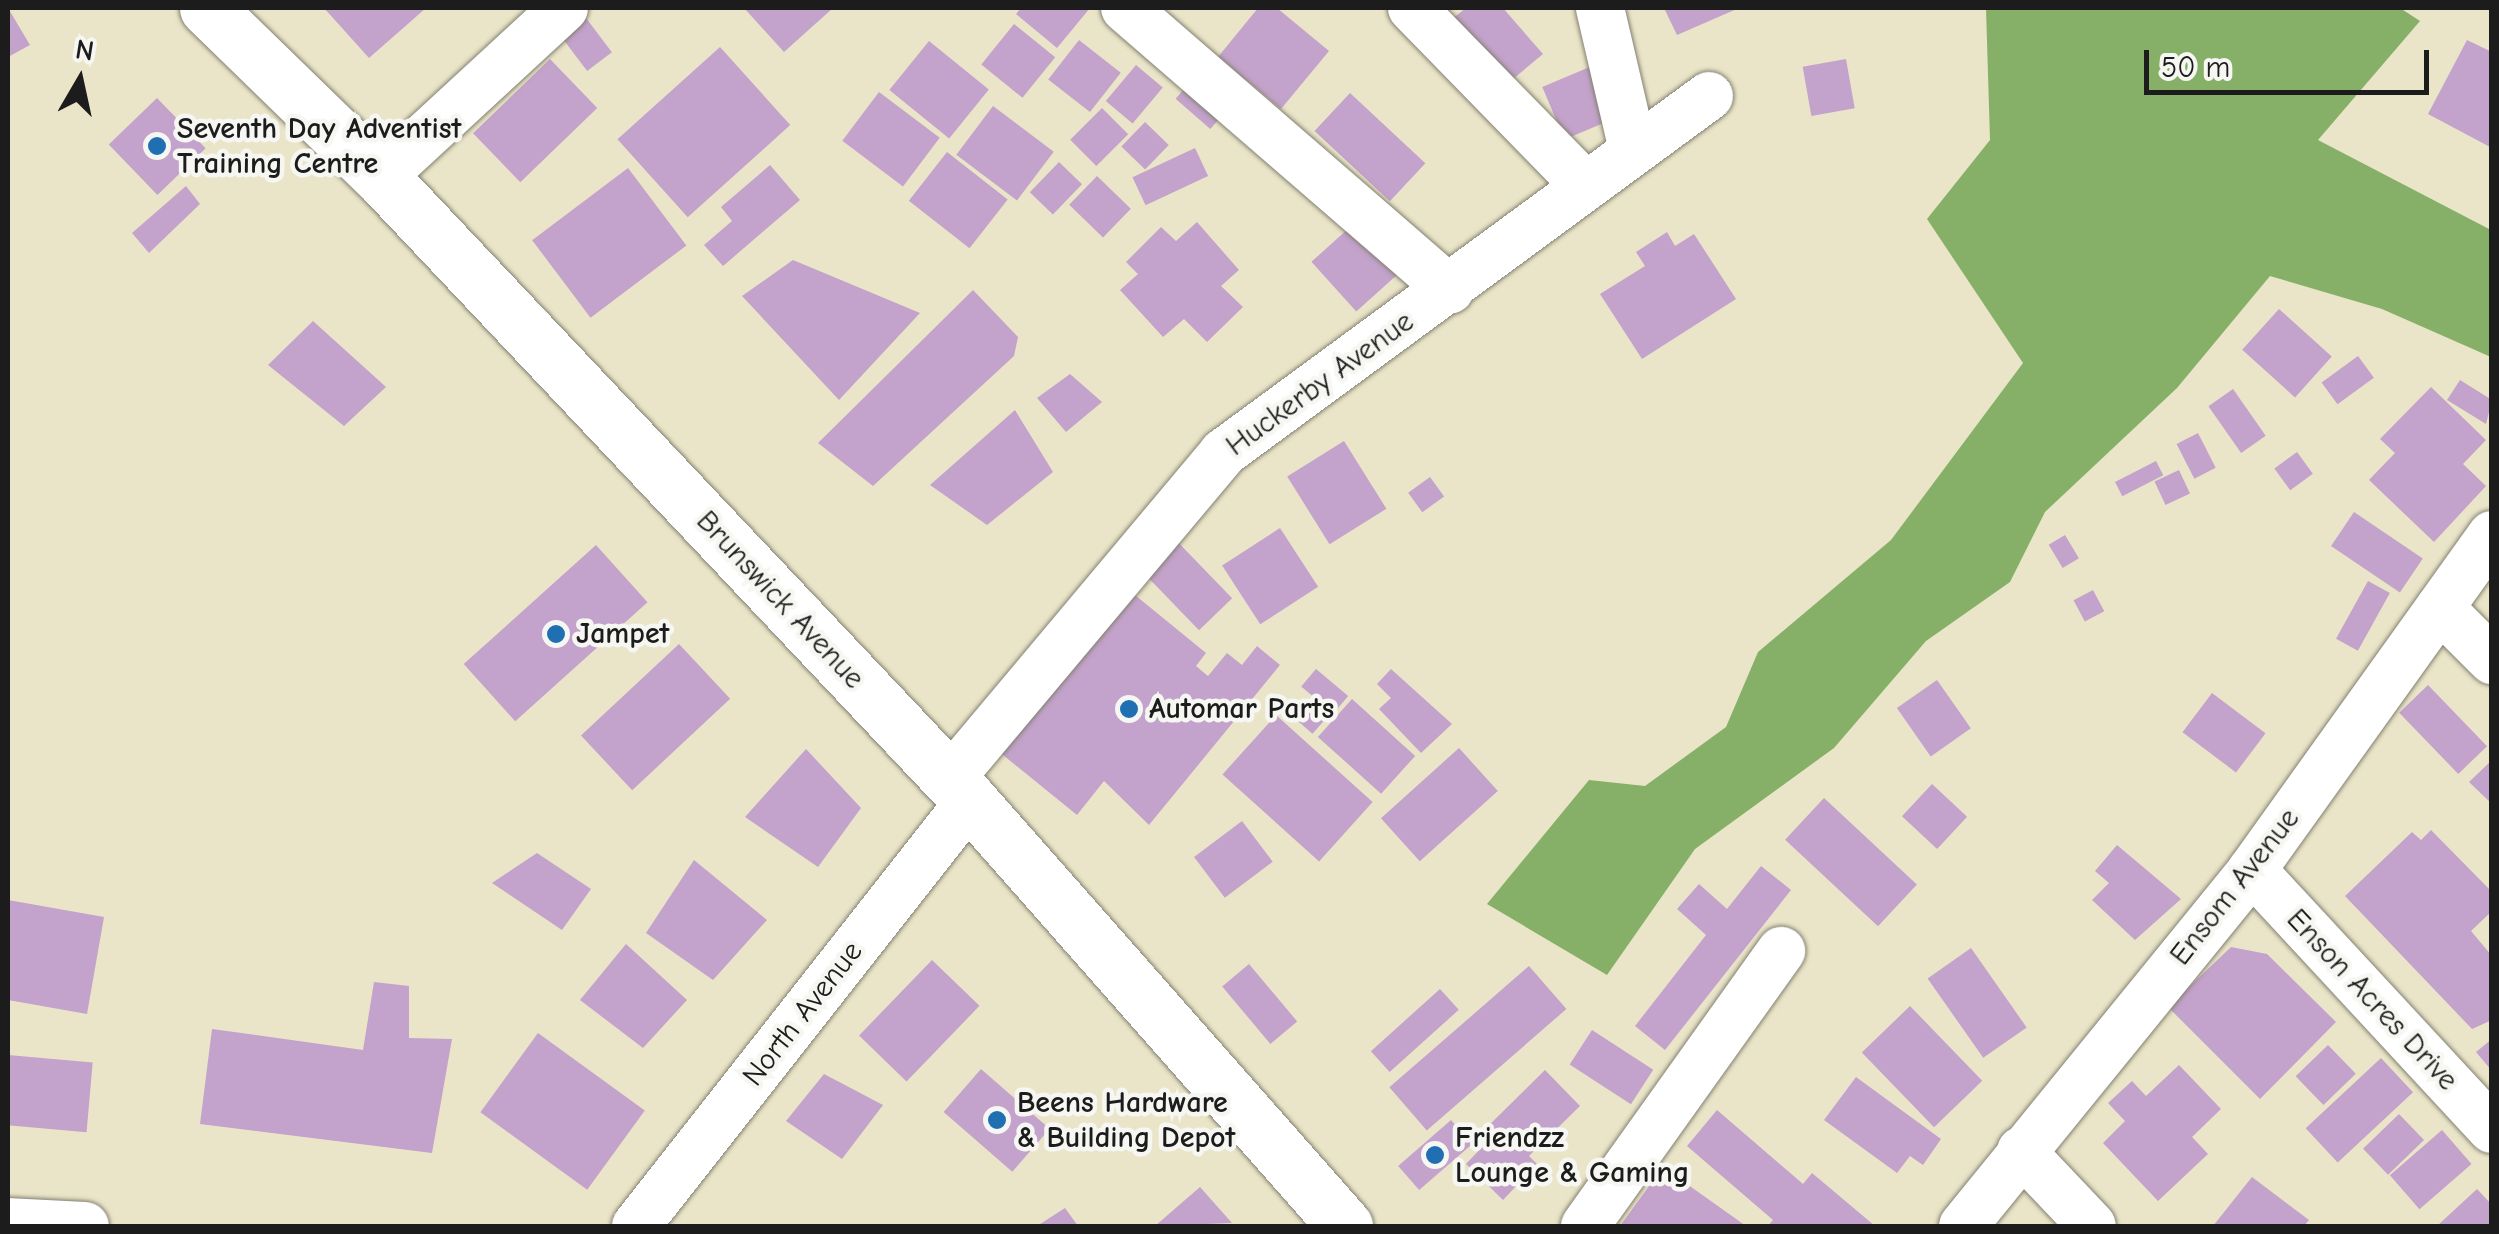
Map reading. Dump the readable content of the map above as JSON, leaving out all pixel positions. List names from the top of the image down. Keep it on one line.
{"streets":{"main road":["Brunswick Avenue"],"street":["Huckerby Avenue","Ensom Avenue","Enson Acres Drive","North Avenue"]},"crossings":[["Huckerby Avenue","Brunswick Avenue"],["Huckerby Avenue","North Avenue"],["Brunswick Avenue","North Avenue"],["Ensom Avenue","Enson Acres Drive"]],"places":["Seventh Day Adventist Training Centre","Jampet","Automar Parts","Beens Hardware & Building Depot","Friendzz Lounge & Gaming"],"scale_bar":"50 m","north":"top"}
